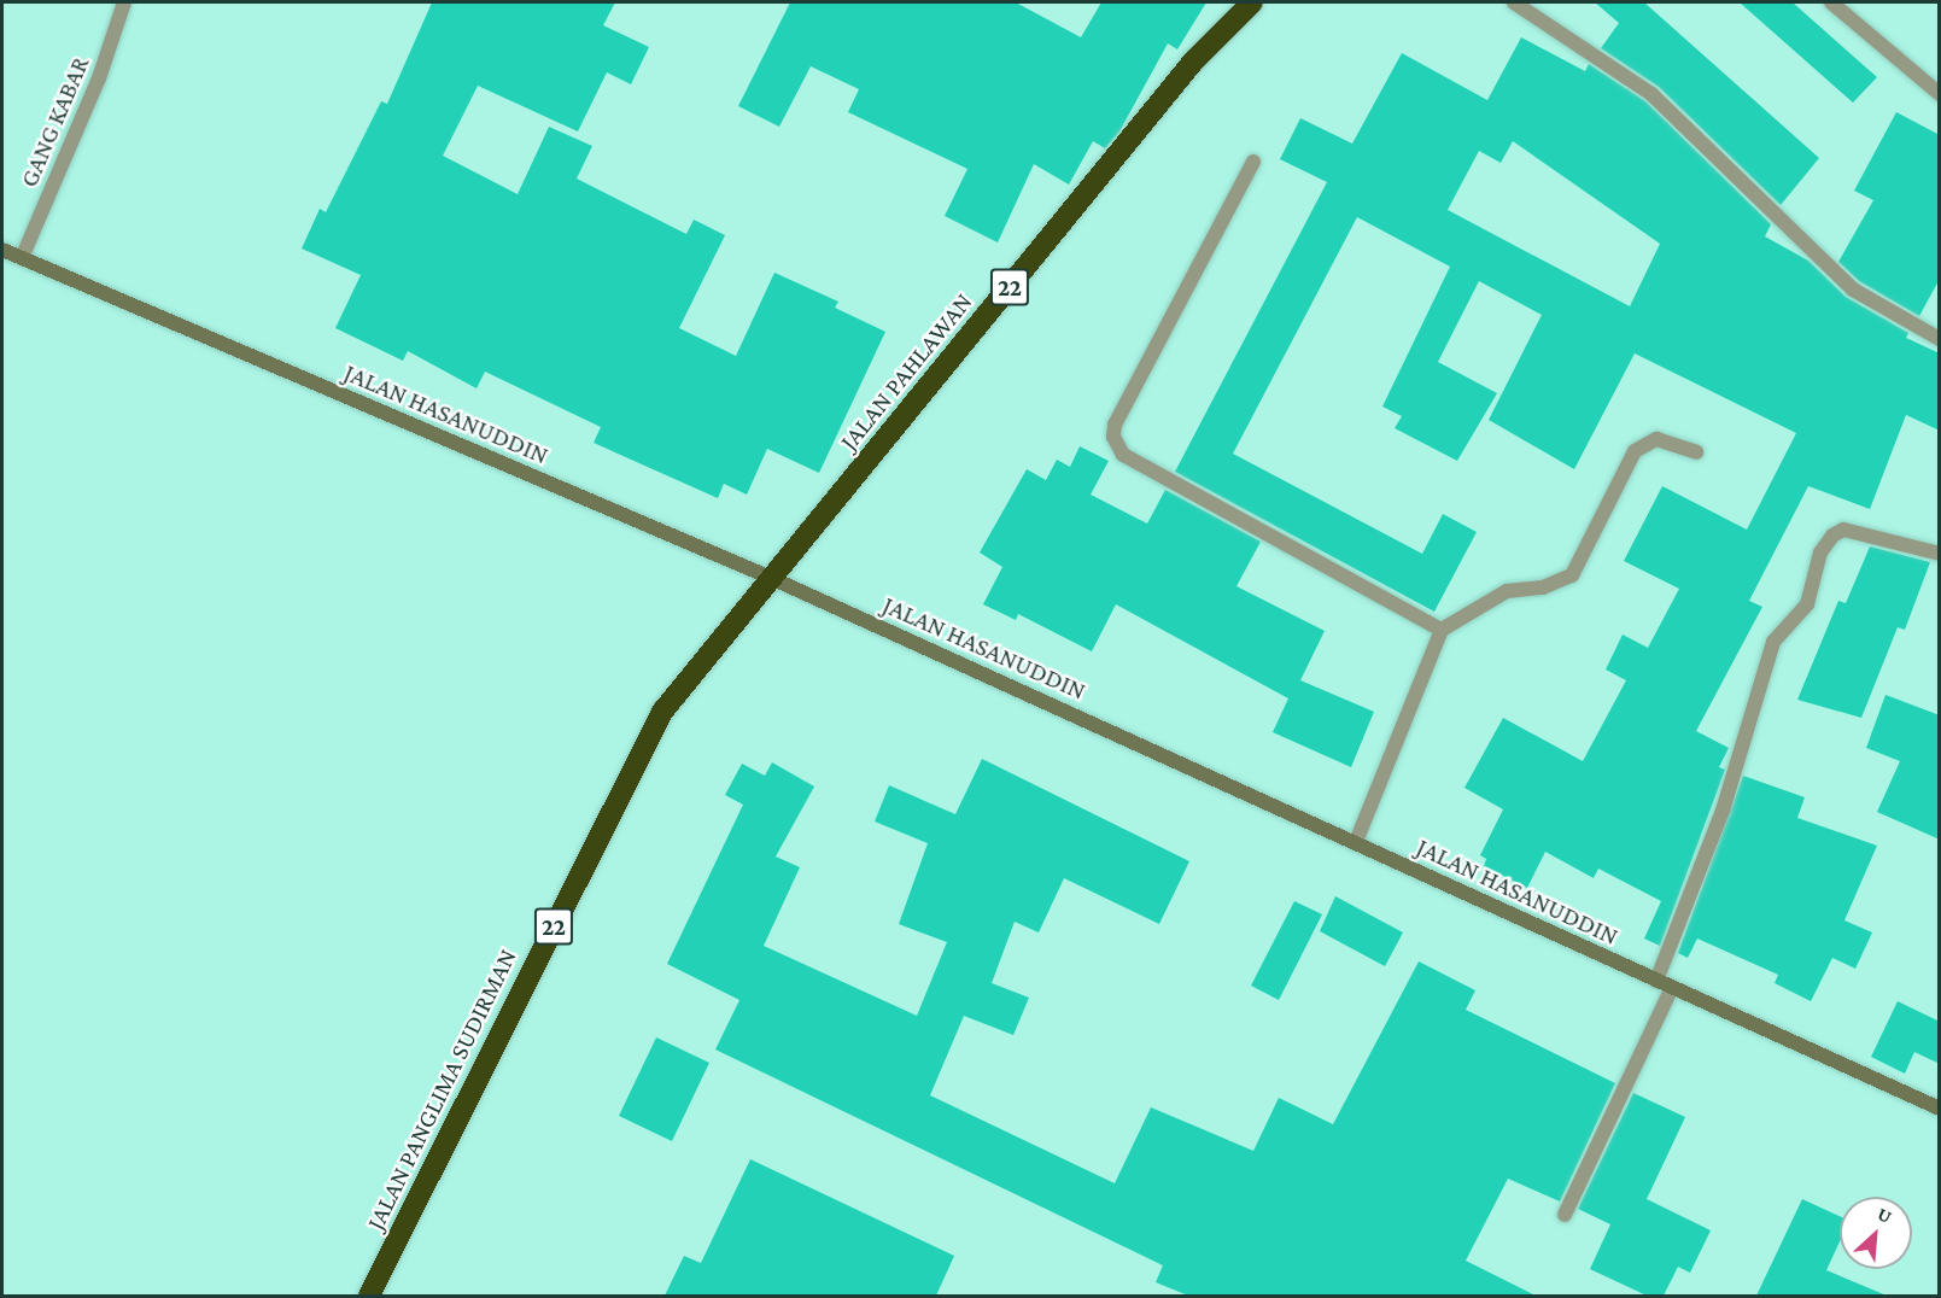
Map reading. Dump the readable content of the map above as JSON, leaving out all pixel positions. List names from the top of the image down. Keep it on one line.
{"streets":{"highway":["22","JALAN PAHLAWAN","JALAN PANGLIMA SUDIRMAN"],"main road":["JALAN HASANUDDIN"],"street":["GANG KABAR"]},"crossings":[["GANG KABAR","JALAN HASANUDDIN"],["JALAN PAHLAWAN","JALAN HASANUDDIN"],["JALAN PAHLAWAN","JALAN PANGLIMA SUDIRMAN"],["JALAN HASANUDDIN","JALAN PANGLIMA SUDIRMAN"]],"north":"top right"}
